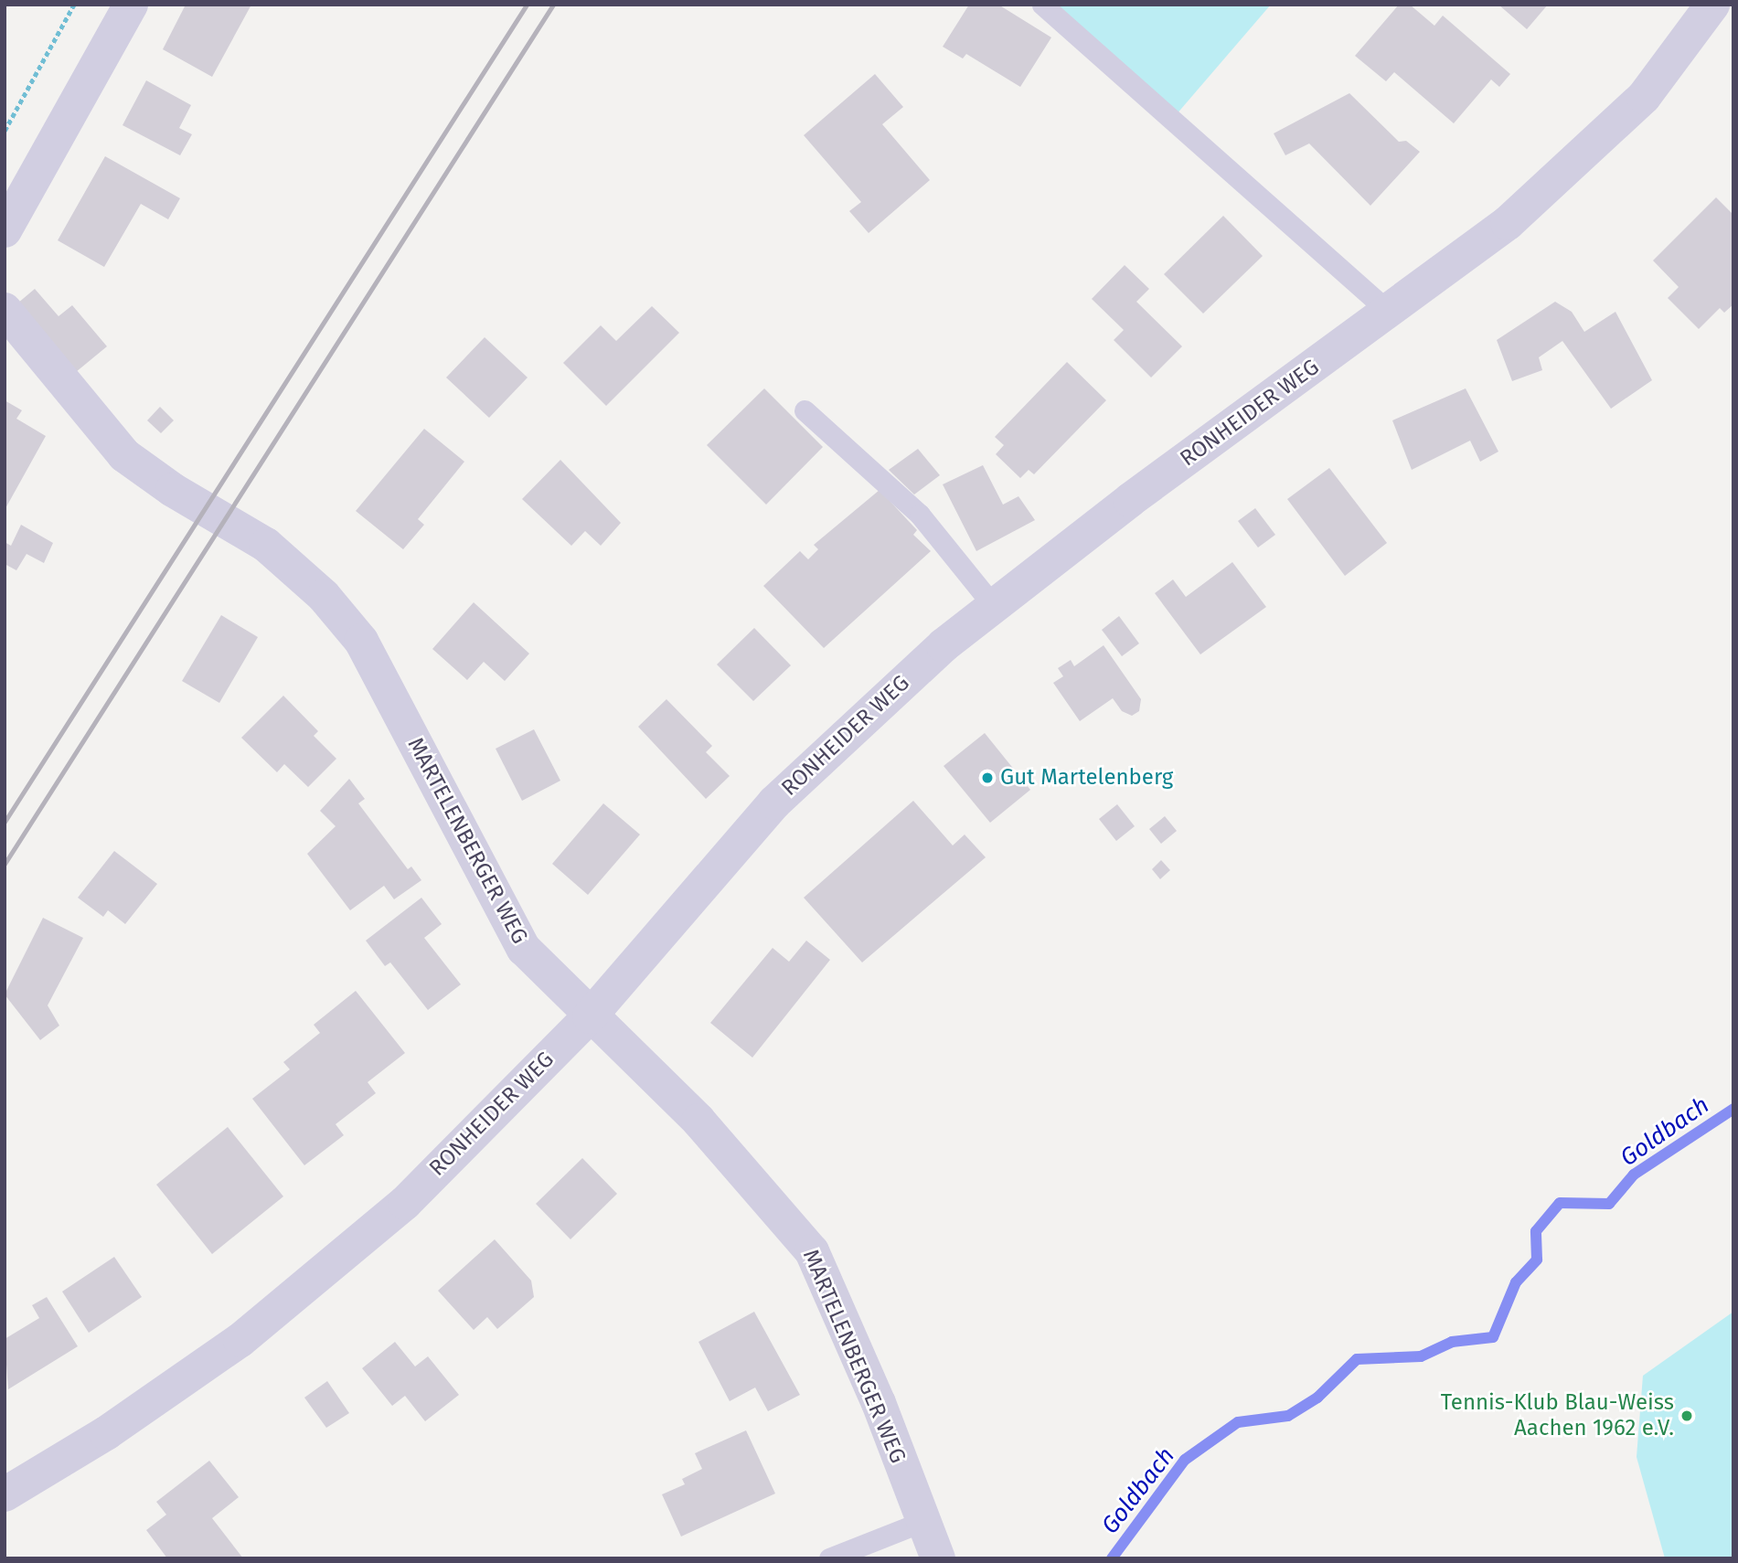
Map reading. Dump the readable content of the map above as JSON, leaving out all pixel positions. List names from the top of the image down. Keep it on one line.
{"streets":{"street":["RONHEIDER WEG","MARTELENBERGER WEG"]},"crossings":[["RONHEIDER WEG","MARTELENBERGER WEG"]],"water":["Goldbach"],"places":["Gut Martelenberg","Tennis-Klub Blau-Weiss Aachen 1962 e.V."]}
